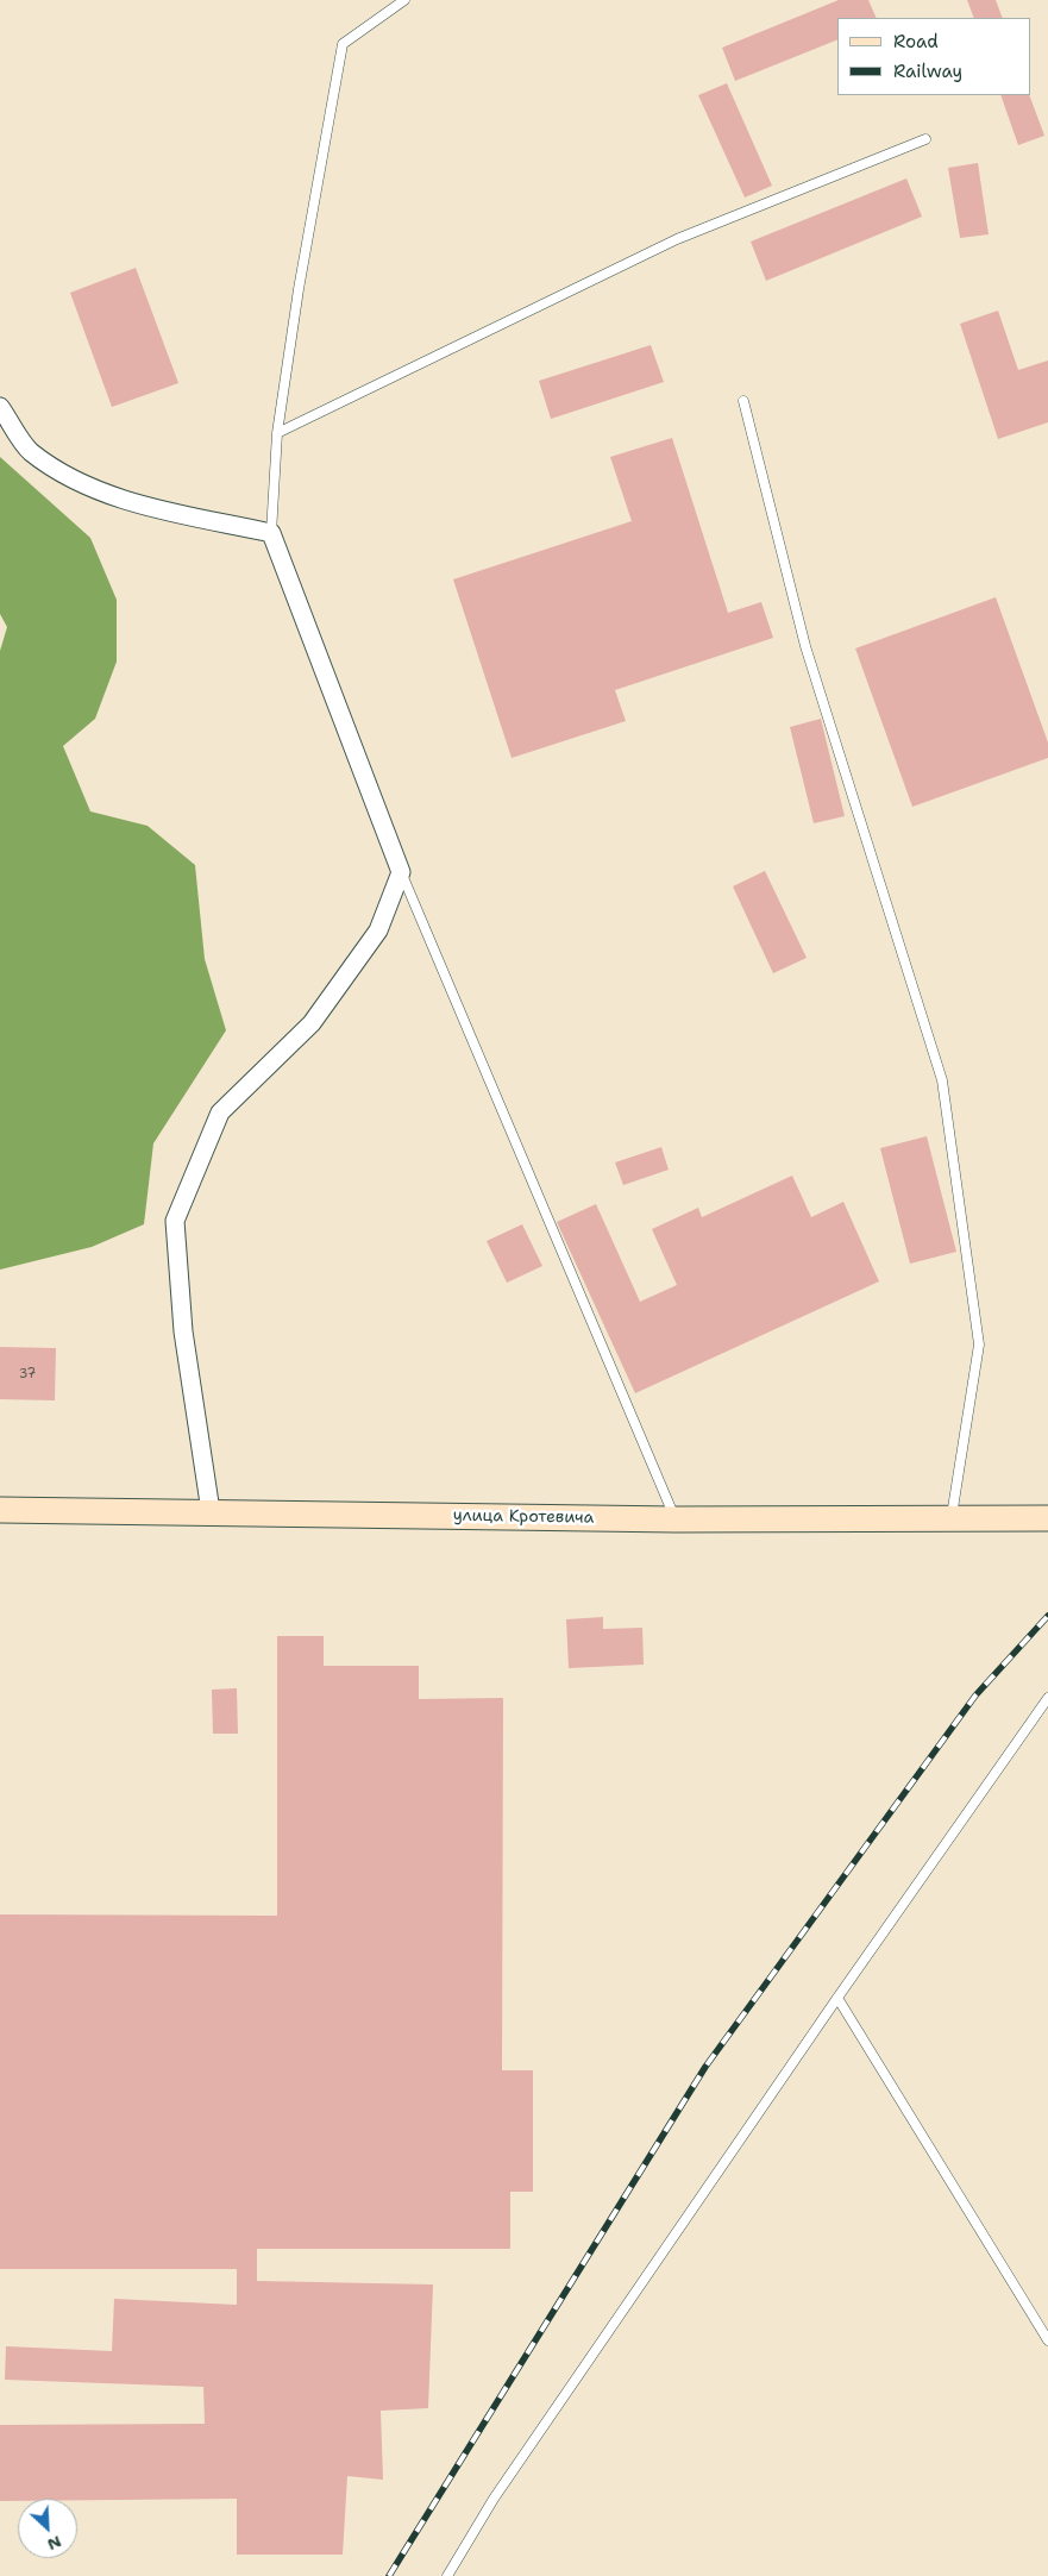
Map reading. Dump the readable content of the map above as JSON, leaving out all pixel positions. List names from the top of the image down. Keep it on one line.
{"streets":{"street":["улица Кротевича"]},"house_numbers":["37"],"legend":["Road","Railway"],"north":"bottom right"}
